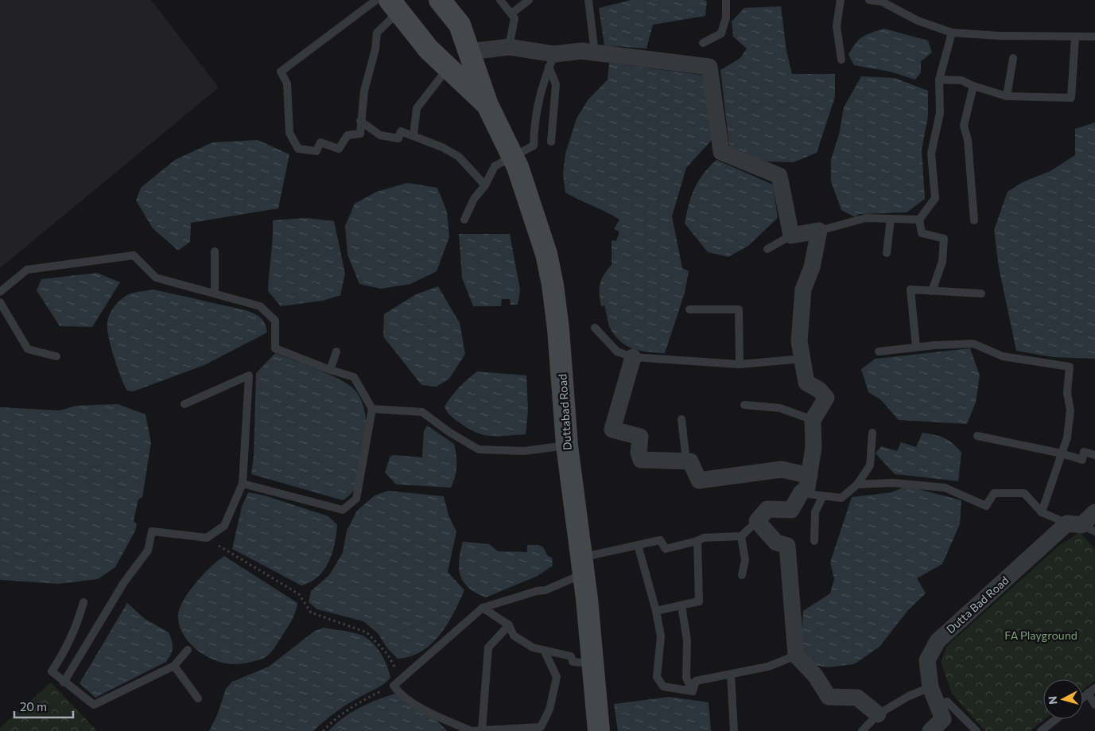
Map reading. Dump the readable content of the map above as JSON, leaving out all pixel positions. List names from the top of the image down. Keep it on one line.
{"streets":{"main road":["Duttabad Road"],"street":["Dutta Bad Road"]},"parks":["FA Playground"],"scale_bar":"20 m","north":"left"}
